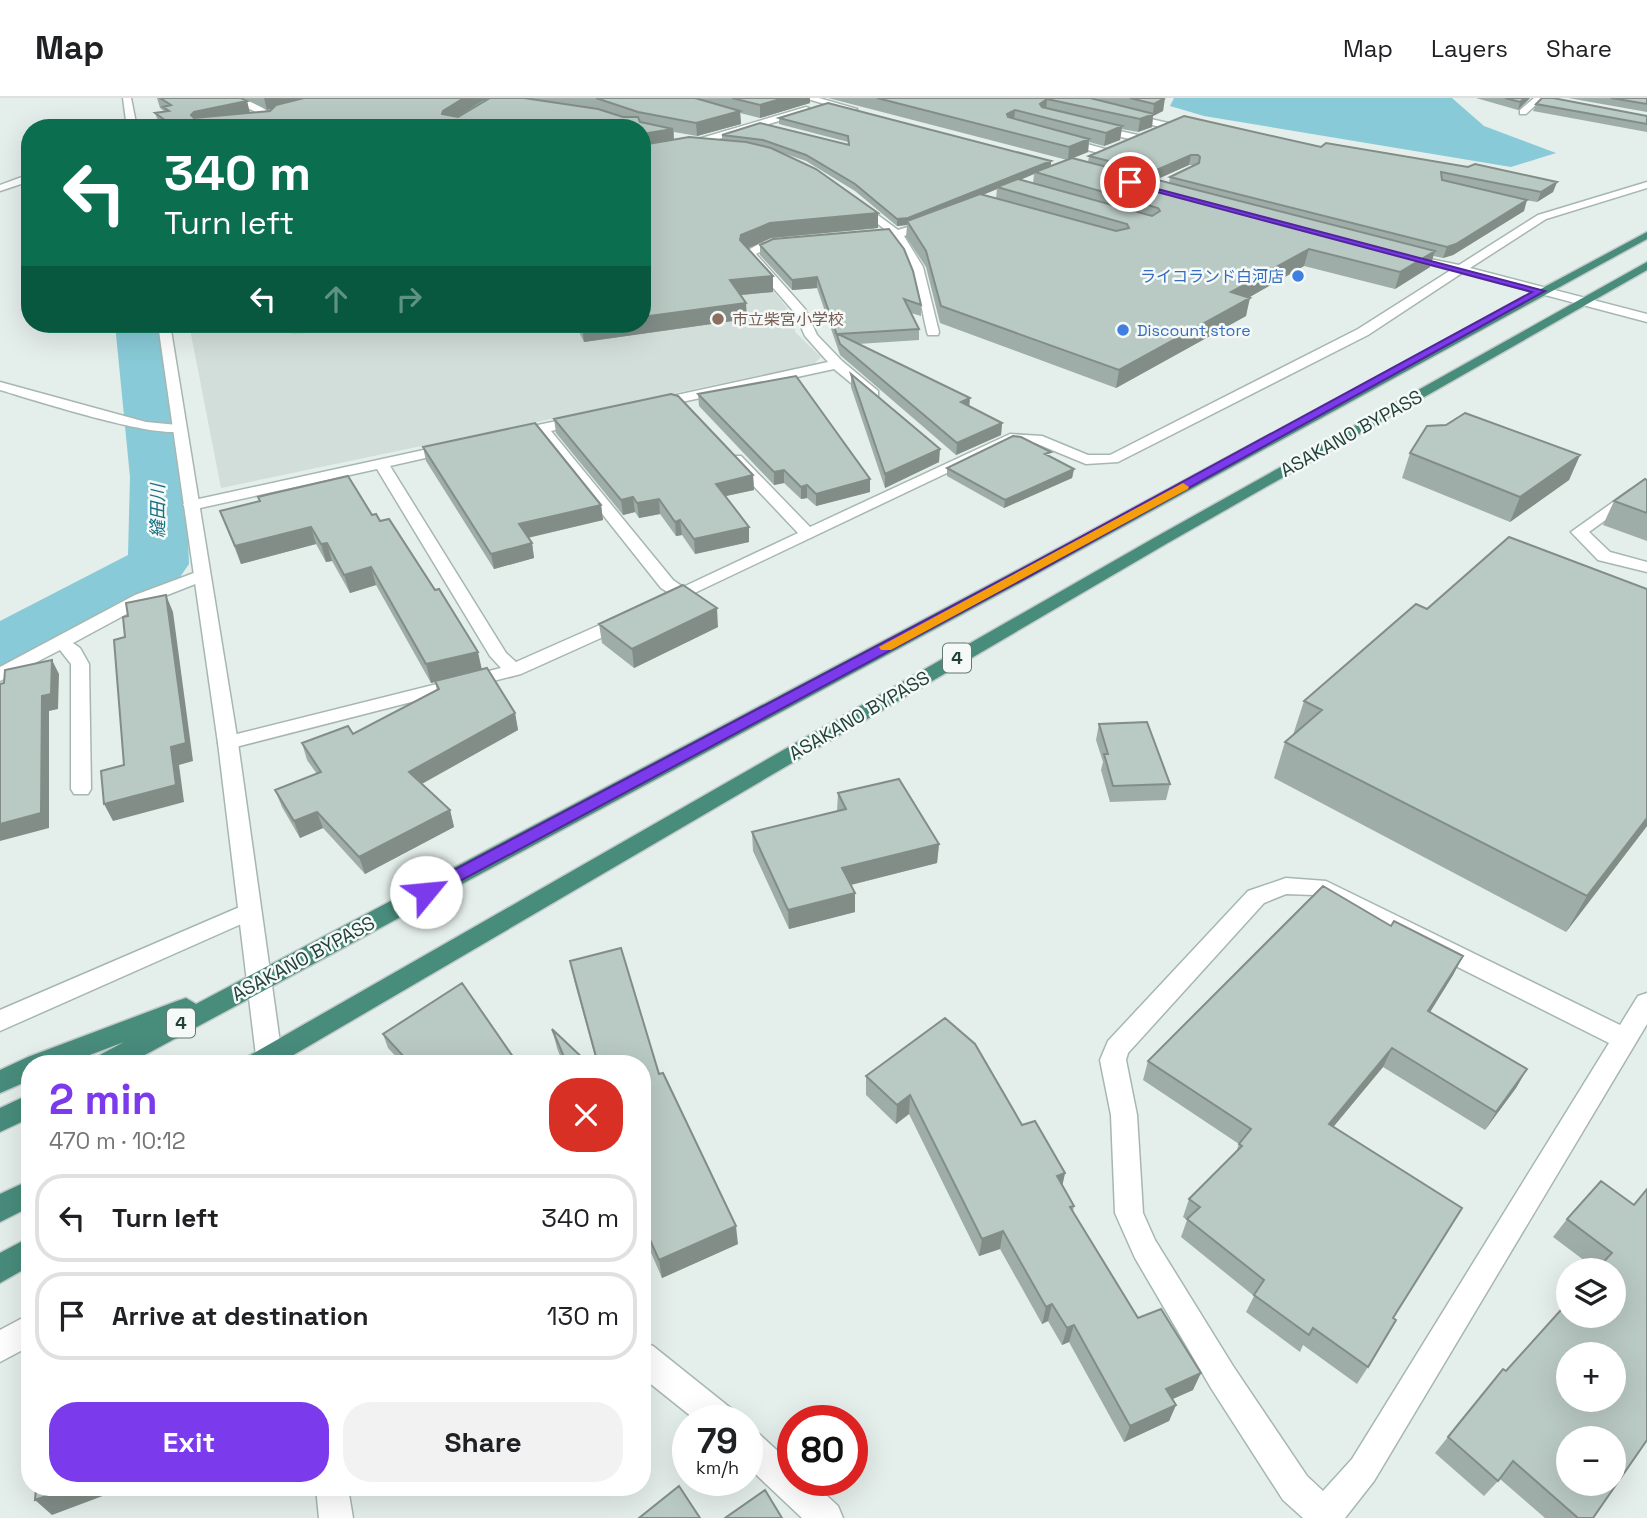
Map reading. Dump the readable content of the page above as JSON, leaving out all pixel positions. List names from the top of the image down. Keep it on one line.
{"streets":{"highway":["ASAKANO BYPASS","4"]},"water":["縫田川"],"places":["ライコランド白河店","市立柴宮小学校","Discount store"],"page":{"header":"Map","nav":["Map","Layers","Share"],"turn":["340 m","Turn left"],"heading":["2 min","470 m · 10:12"],"list":[{"name":"Turn left","value":"340 m"},{"name":"Arrive at destination","value":"130 m"}],"map_buttons":["+","−"],"buttons":["Exit","Share"],"speed":"79 km/h","limit":"80"}}
